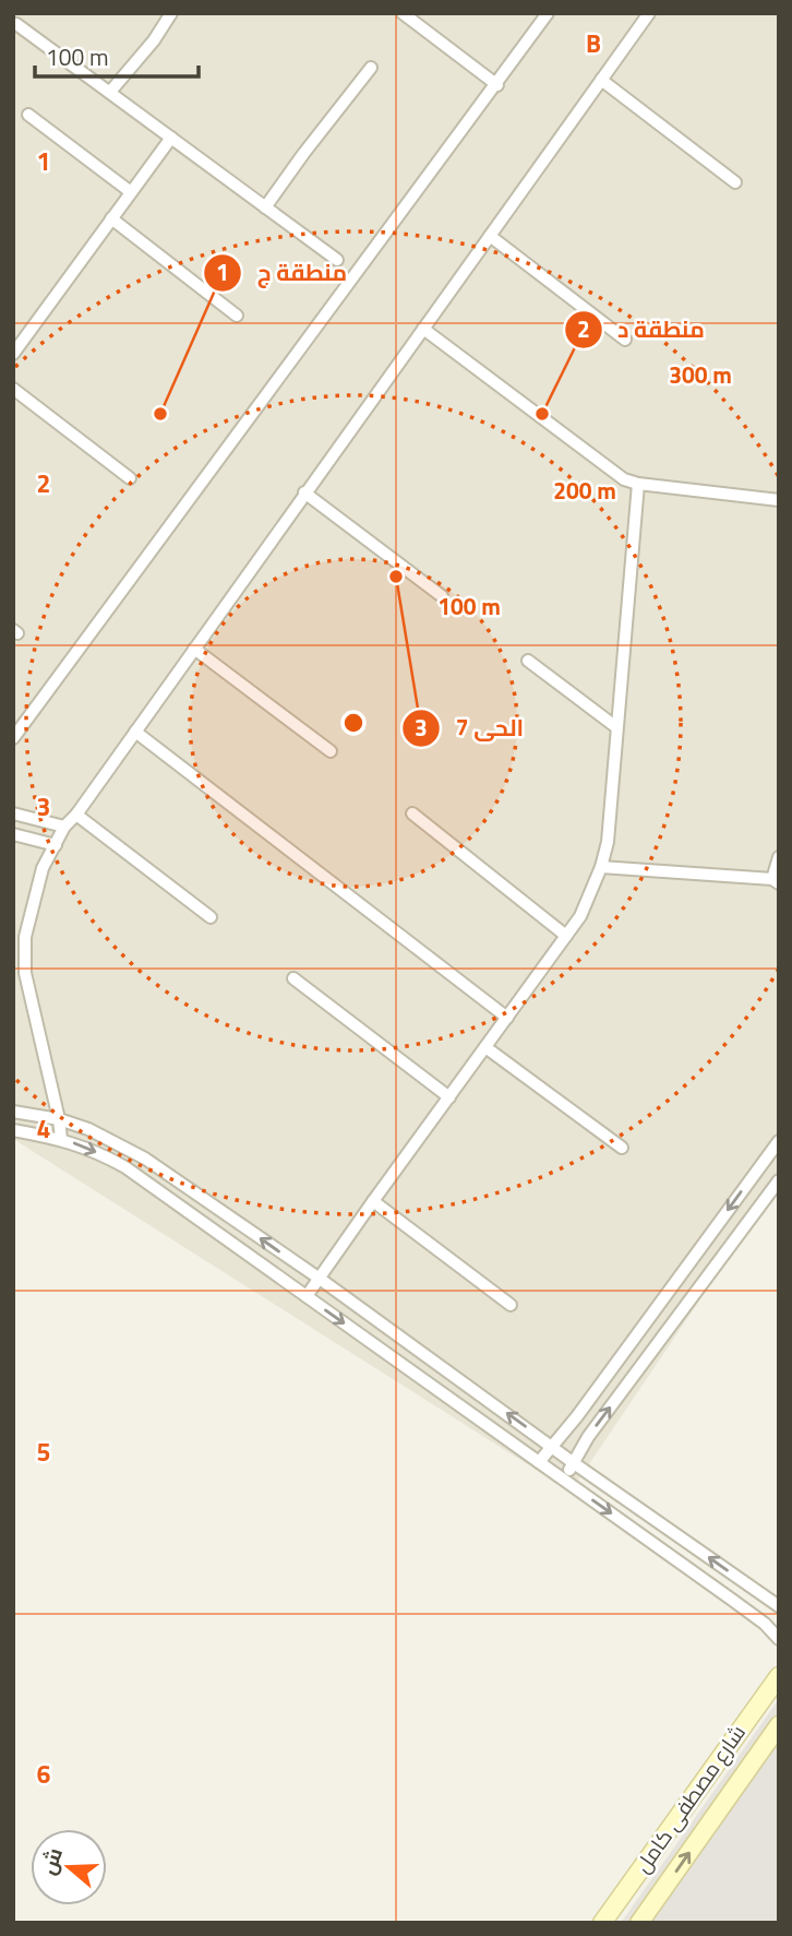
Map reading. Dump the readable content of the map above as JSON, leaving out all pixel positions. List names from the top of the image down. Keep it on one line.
{"streets":{"street":["شارع مصطفى كامل"]},"places":["منطقة ج","منطقة د","الحى 7"],"scale_bar":"100 m","north":"left","grid":{"columns":["B"],"rows":["1","2","3","4","5","6"]},"rings":["300 m","200 m","100 m"]}
